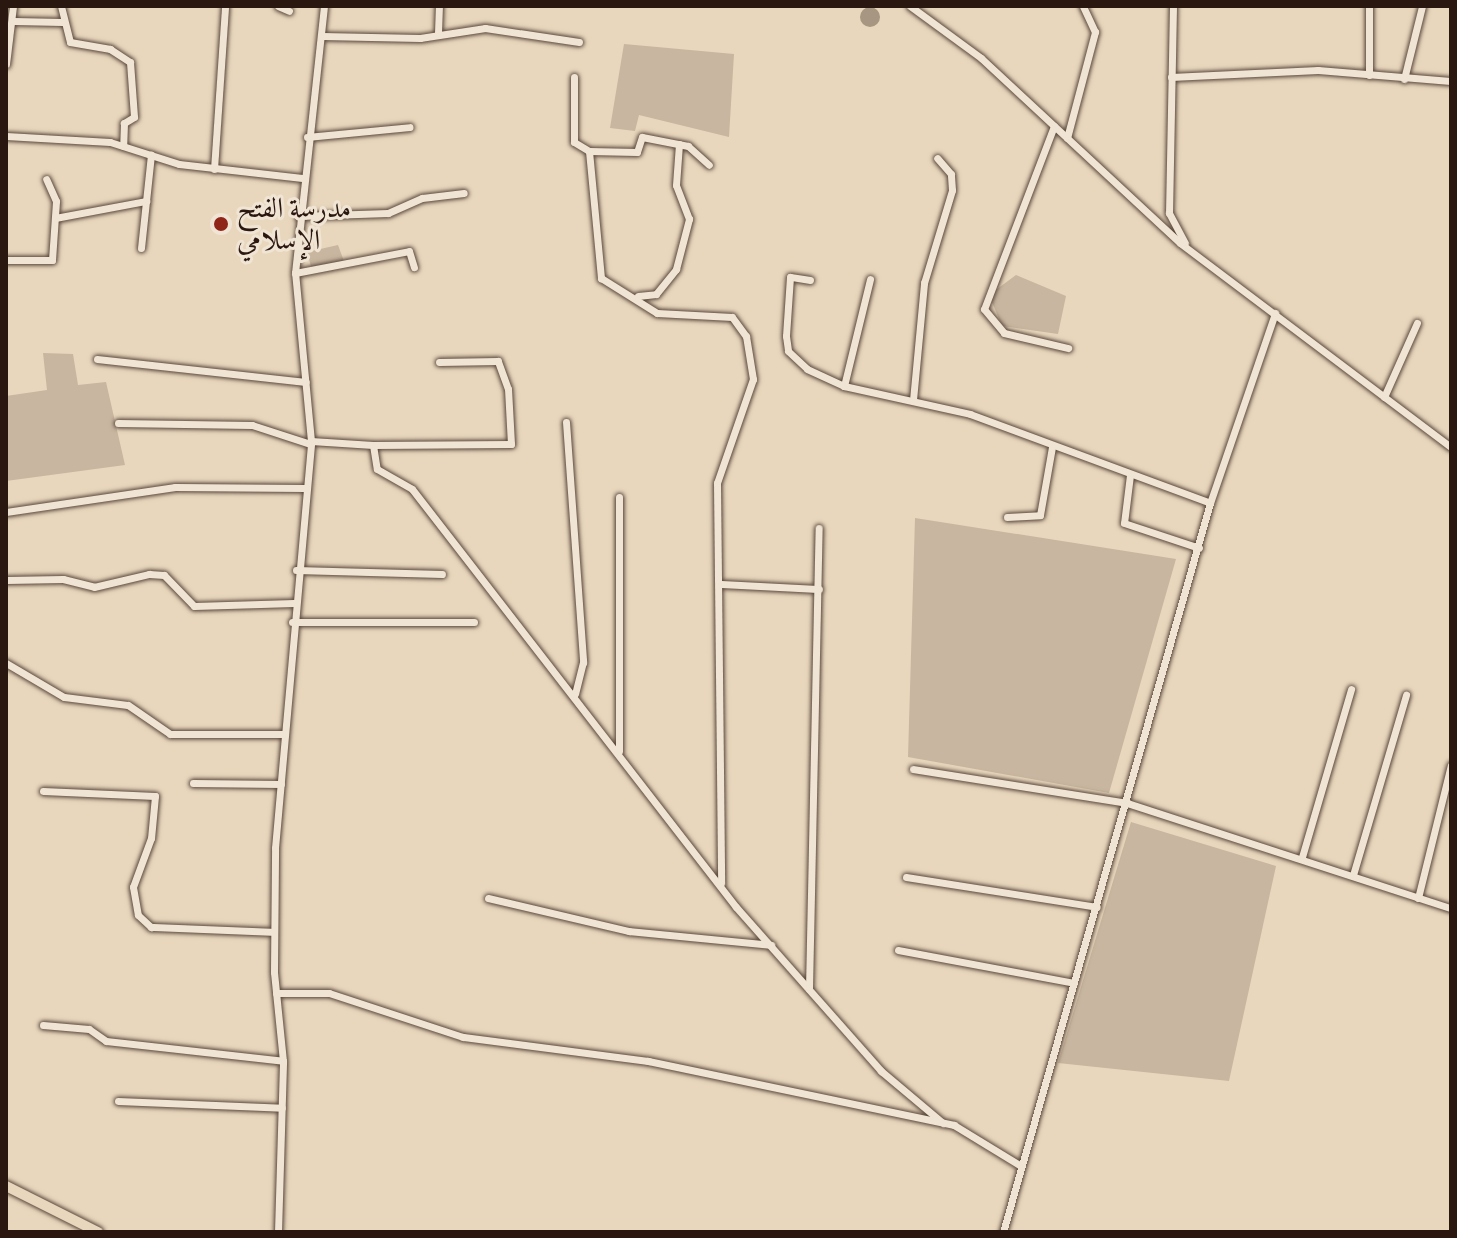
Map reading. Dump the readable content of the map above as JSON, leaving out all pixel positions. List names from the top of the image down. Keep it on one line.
{"places":["مدرسة الفتح الإسلامي"]}
